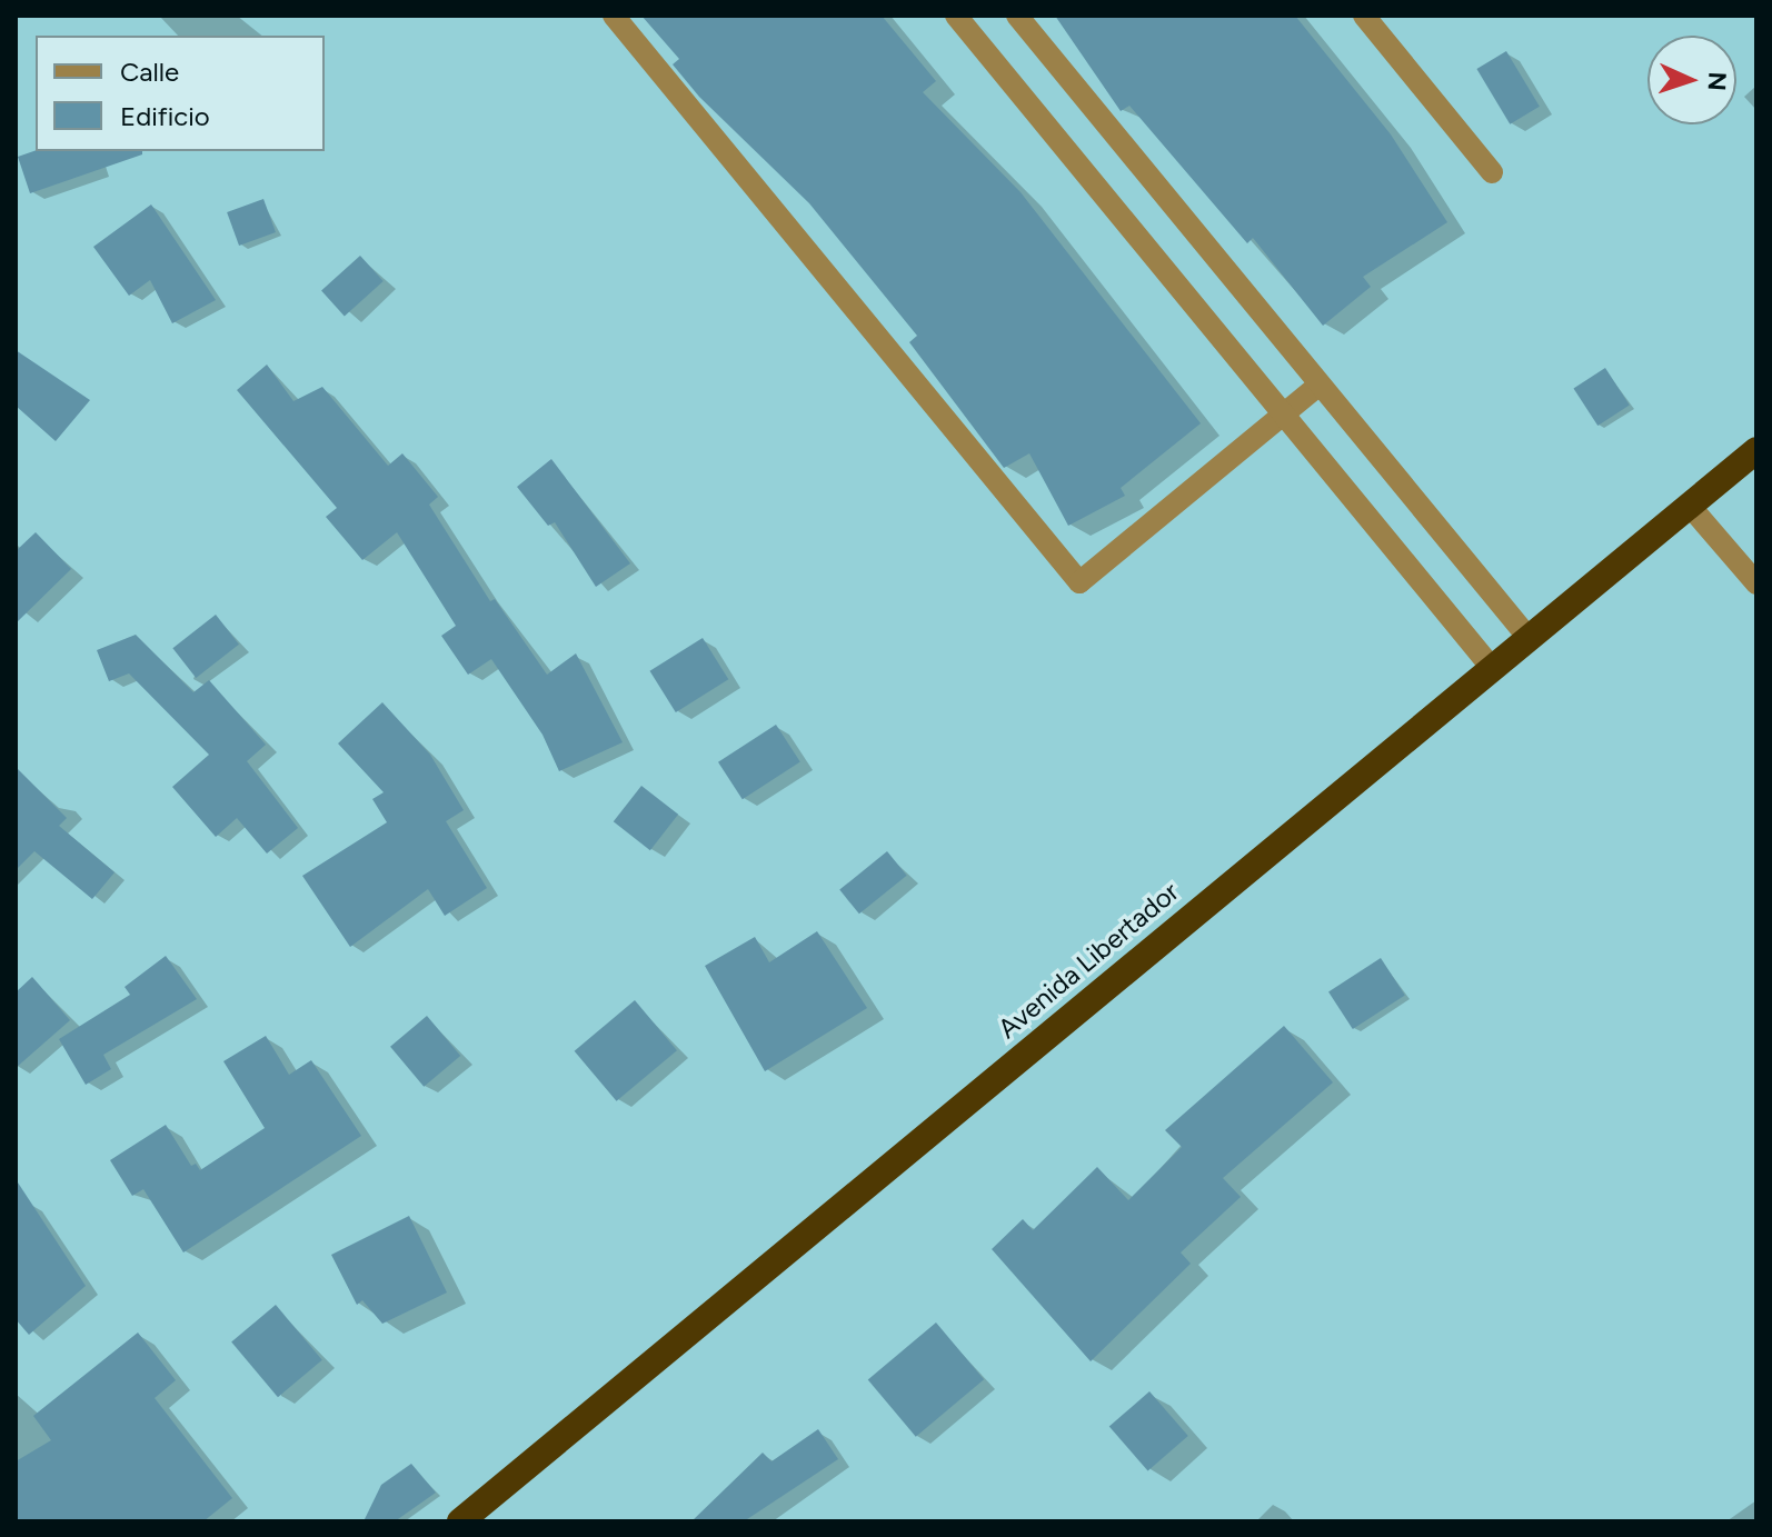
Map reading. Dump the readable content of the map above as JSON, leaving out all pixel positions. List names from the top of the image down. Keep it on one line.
{"streets":{"highway":["Avenida Libertador"]},"legend":["Calle","Edificio"],"north":"right"}
